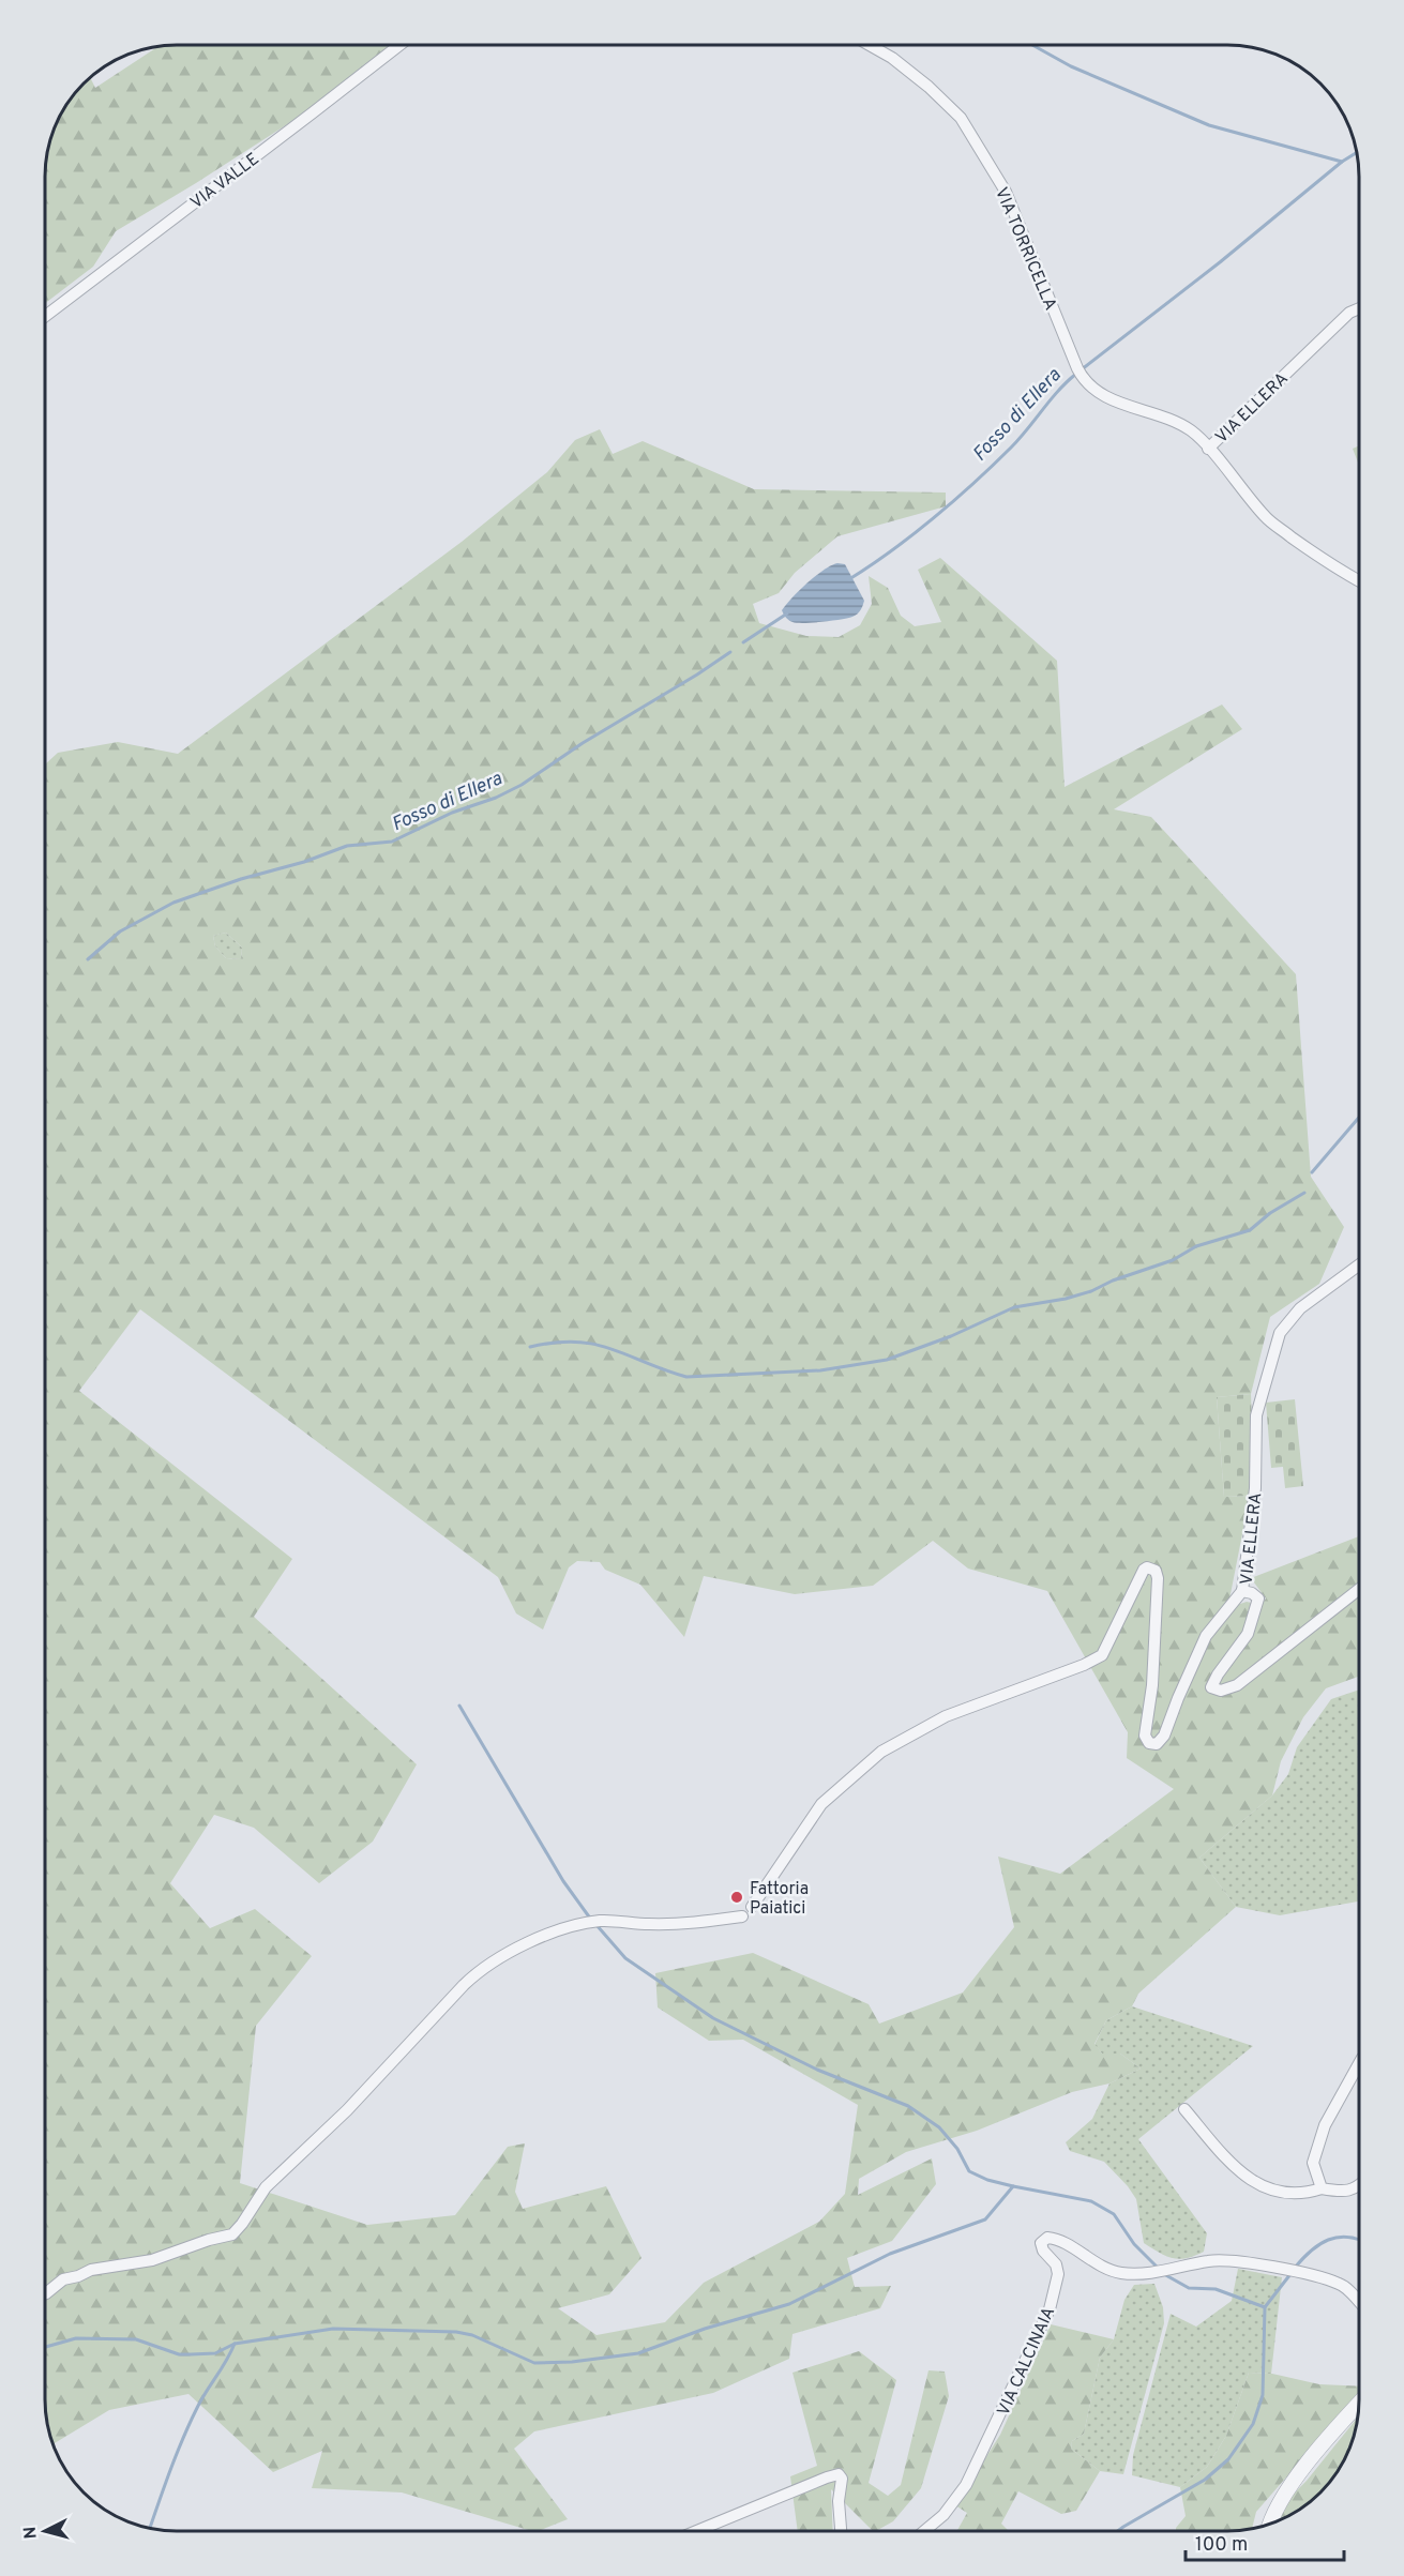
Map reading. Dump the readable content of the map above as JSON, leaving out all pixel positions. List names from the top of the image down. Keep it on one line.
{"streets":{"street":["VIA VALLE","VIA TORRICELLA","VIA ELLERA","VIA CALCINAIA"]},"crossings":[["VIA TORRICELLA","VIA ELLERA"]],"water":["Fosso di Ellera"],"places":["Fattoria Paiatici"],"scale_bar":"100 m","north":"left"}
